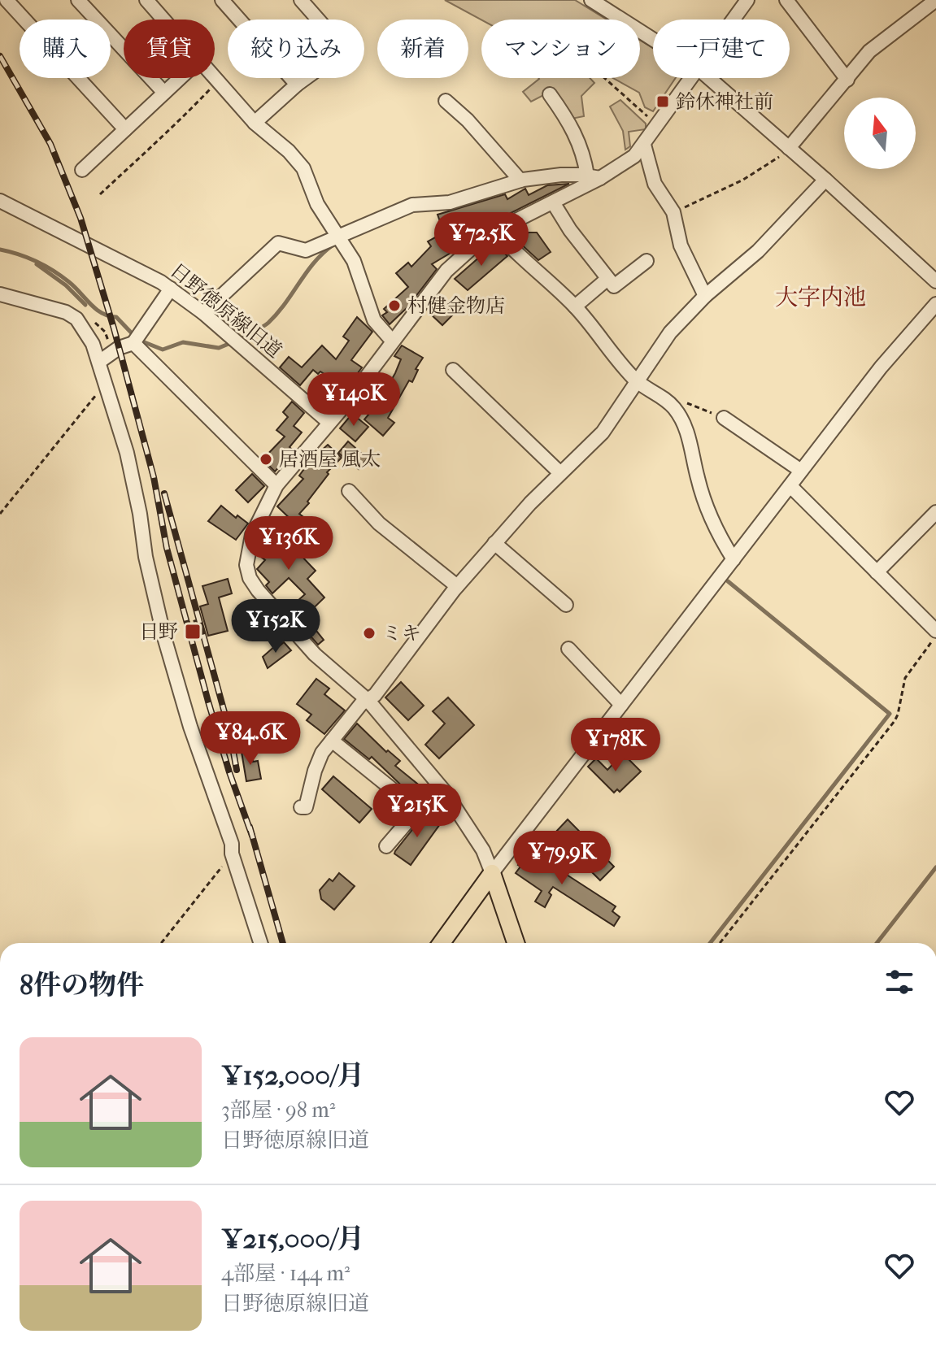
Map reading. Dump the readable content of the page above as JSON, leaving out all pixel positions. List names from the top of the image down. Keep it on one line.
{"streets":{"street":["日野徳原線旧道"]},"districts":["大字内池"],"places":{"transit":["鈴休神社前","日野"],"other":["村健金物店","居酒屋 風太","ミキ"]},"north":"top","page":{"chip":["購入","賃貸","絞り込み","新着","マンション","一戸建て"],"price":["¥72.5K","¥140K","¥136K","¥152K","¥84.6K","¥178K","¥215K","¥79.9K"],"heading":"8件の物件","list":[{"name":"¥152,000/月","note":"3部屋 · 98 m² · 日野徳原線旧道"},{"name":"¥215,000/月","note":"4部屋 · 144 m² · 日野徳原線旧道"}]}}
